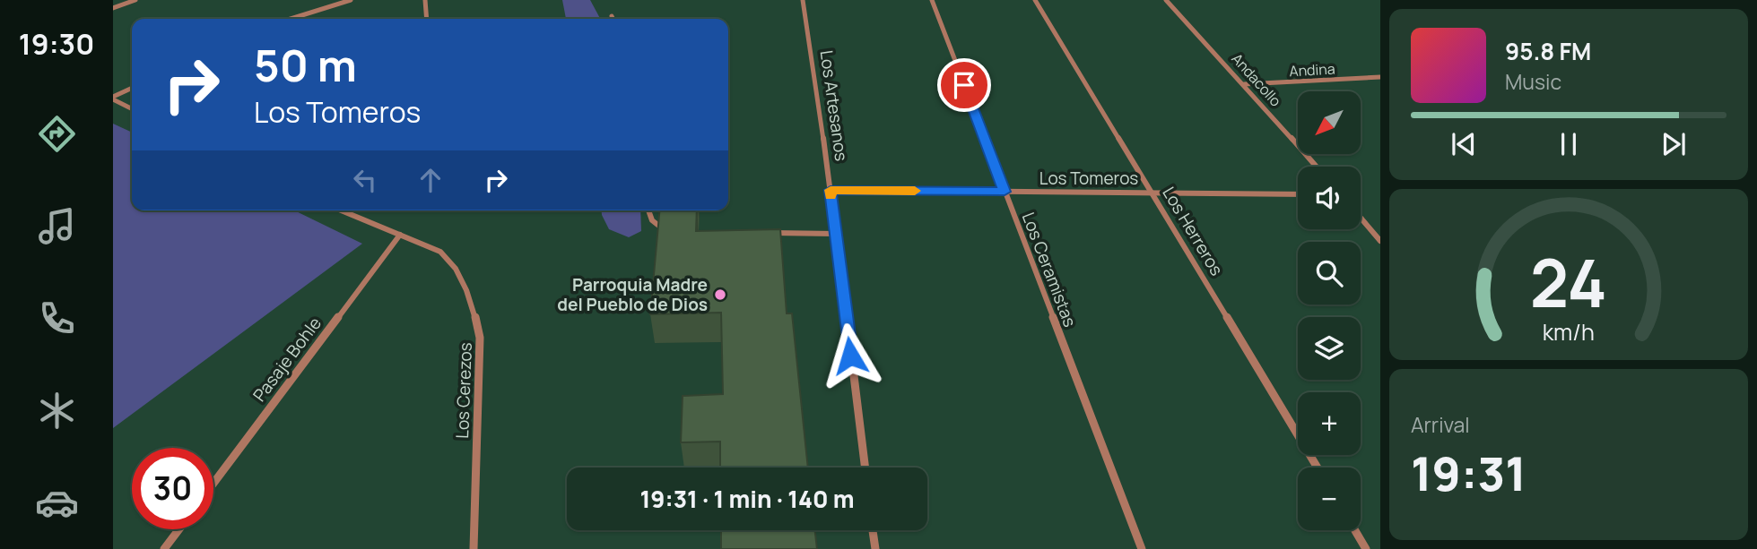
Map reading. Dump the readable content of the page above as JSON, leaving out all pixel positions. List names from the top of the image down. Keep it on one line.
{"streets":{"street":["Andina","Andacollo","Los Artesanos","Los Tomeros","Los Herreros","Los Ceramistas","Pasaje Bohle","Los Cerezos"]},"crossings":[["Andina","Andacollo"],["Los Artesanos","Los Tomeros"],["Los Tomeros","Los Herreros"],["Los Tomeros","Los Ceramistas"],["Pasaje Bohle","Los Cerezos"]],"places":["Parroquia Madre del Pueblo de Dios"],"north":"bottom left","page":{"tabs":"19:30","turn":["50 m","Los Tomeros"],"song":["95.8 FM","Music"],"map_buttons":["+","−"],"tile":["Arrival","19:31"],"limit":"30","trip":"19:31 · 1 min · 140 m","gauge":["24","km/h"]}}
